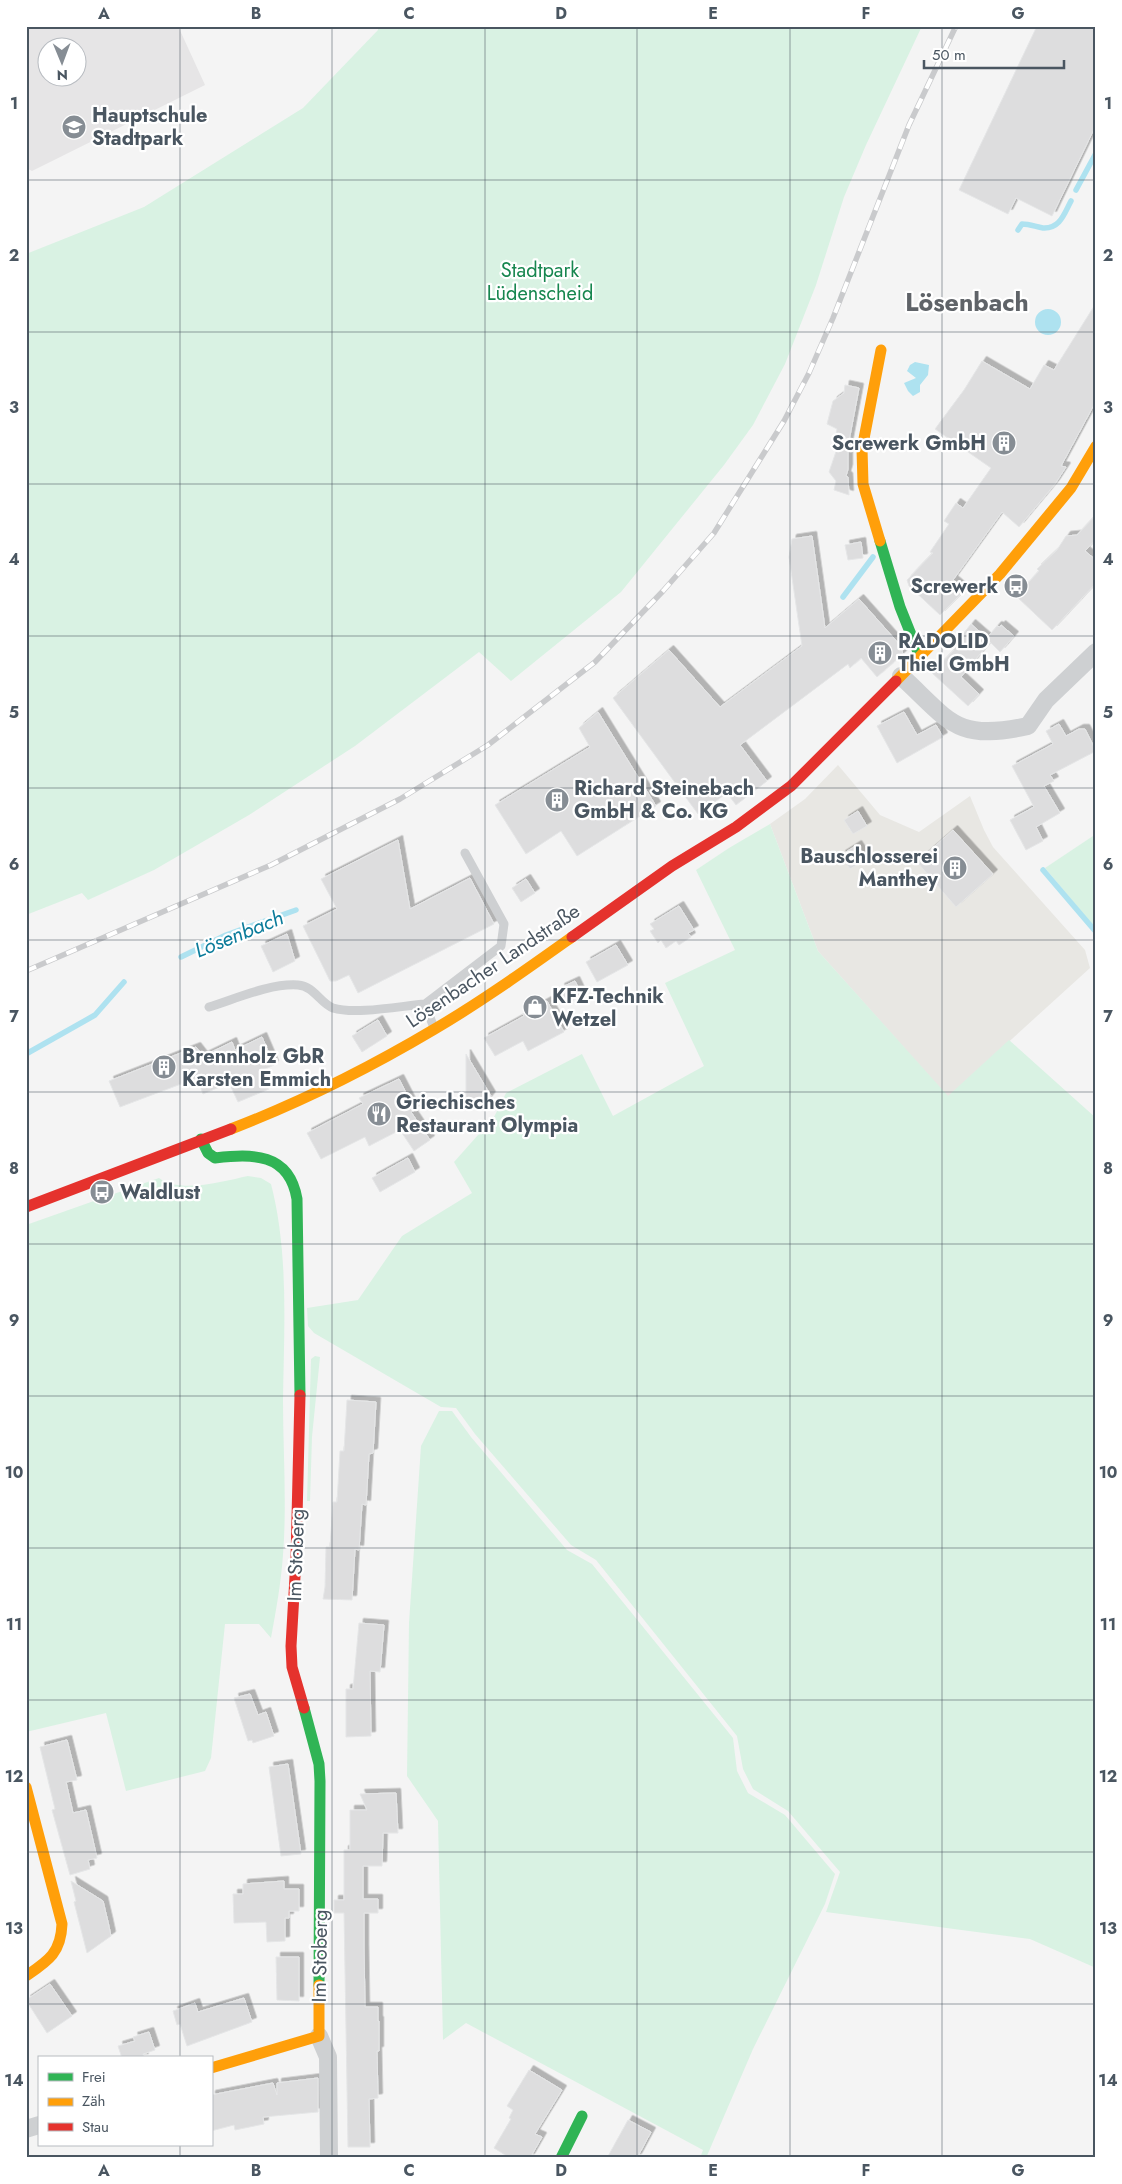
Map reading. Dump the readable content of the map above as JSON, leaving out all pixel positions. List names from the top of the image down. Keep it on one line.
{"streets":{"street":["Lösenbacher Landstraße","Im Stoberg"]},"crossings":[["Lösenbacher Landstraße","Im Stoberg"]],"districts":["Lösenbach"],"water":["Lösenbach"],"parks":["Stadtpark Lüdenscheid"],"places":{"school or university":["Hauptschule Stadtpark"],"building":["Screwerk GmbH","RADOLID Thiel GmbH","Richard Steinebach GmbH & Co. KG","Bauschlosserei Manthey","Brennholz GbR Karsten Emmich"],"bus stop":["Screwerk","Waldlust"],"shop":["KFZ-Technik Wetzel"],"restaurant":["Griechisches Restaurant Olympia"]},"legend":["Frei","Zäh","Stau"],"scale_bar":"50 m","north":"bottom","grid":{"columns":["A","B","C","D","E","F","G"],"rows":["1","2","3","4","5","6","7","8","9","10","11","12","13","14"]}}
